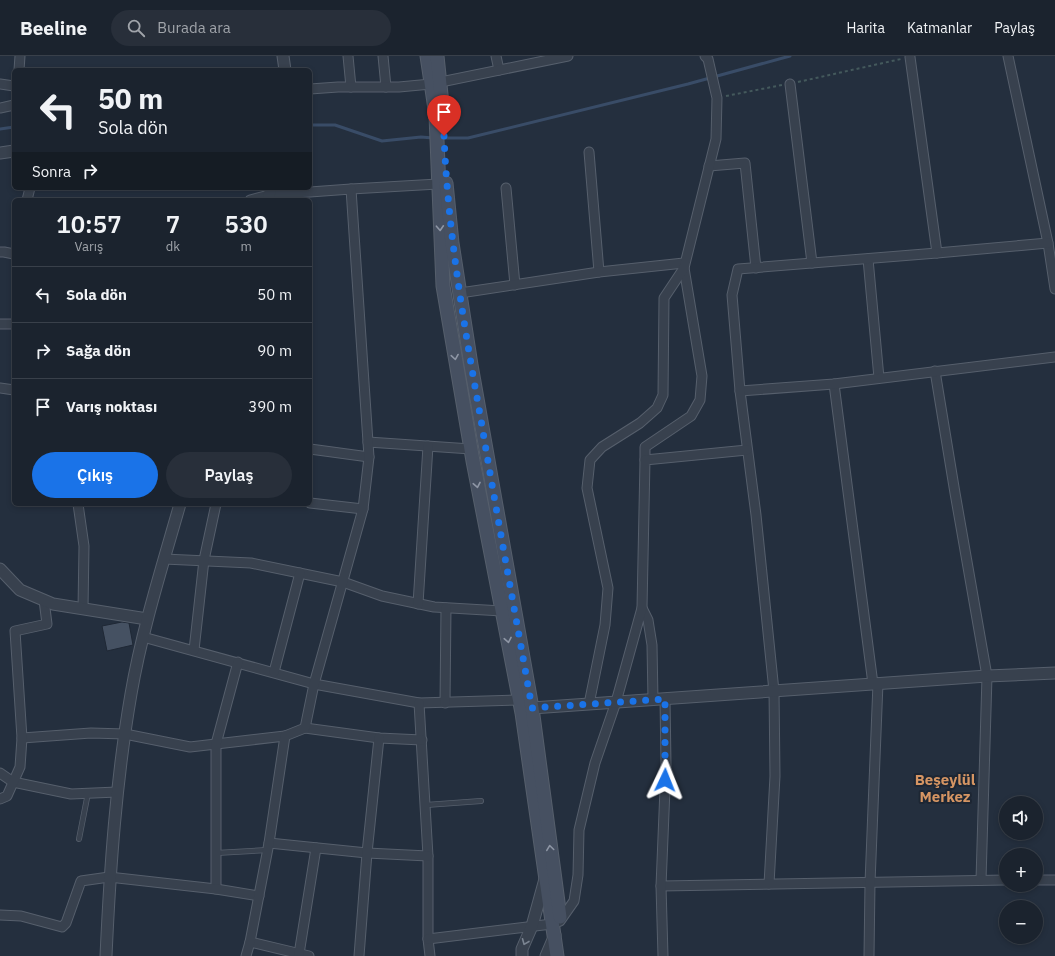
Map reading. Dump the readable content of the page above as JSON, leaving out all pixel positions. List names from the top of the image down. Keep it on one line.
{"districts":["Beşeylül Merkez"],"page":{"header":"Beeline","search":"Burada ara","nav":["Harita","Katmanlar","Paylaş"],"turn":["50 m","Sola dön"],"then":"Sonra","eta":["10:57","Varış","7","dk","530","m"],"list":[{"name":"Sola dön","value":"50 m"},{"name":"Sağa dön","value":"90 m"},{"name":"Varış noktası","value":"390 m"}],"buttons":["Çıkış","Paylaş"],"map_buttons":["+","−"]}}
